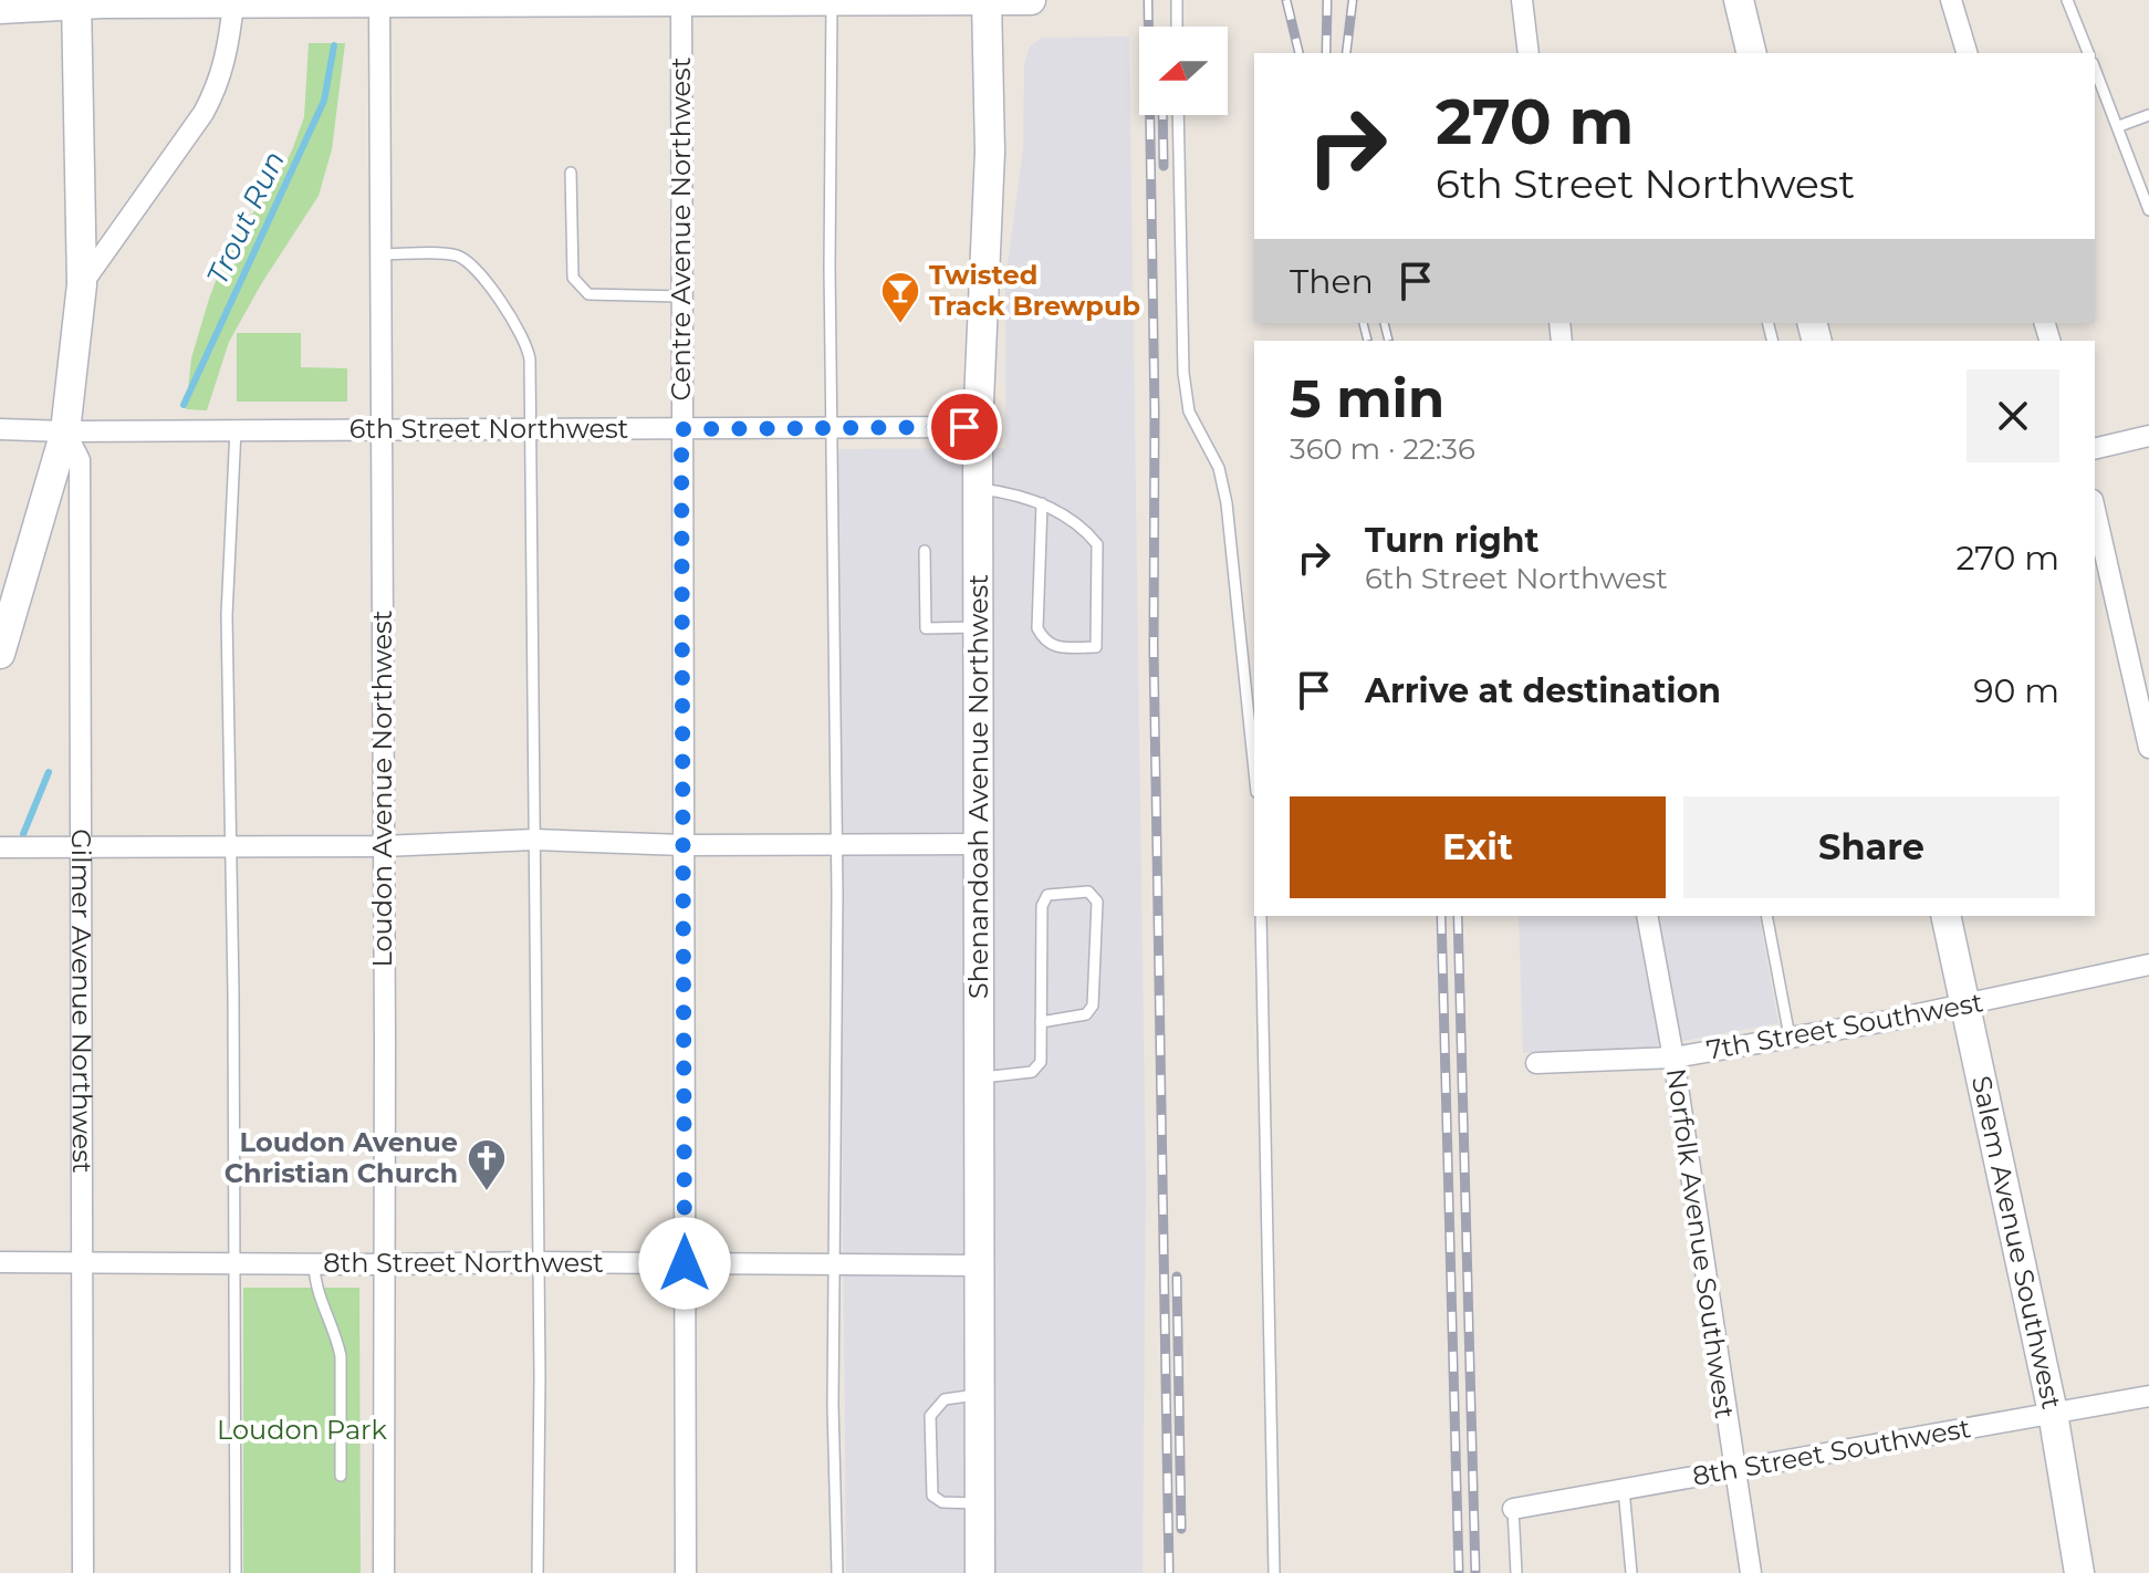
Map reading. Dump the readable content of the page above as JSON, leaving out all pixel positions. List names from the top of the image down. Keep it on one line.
{"streets":{"street":["Centre Avenue Northwest","6th Street Northwest","Shenandoah Avenue Northwest","Loudon Avenue Northwest","Gilmer Avenue Northwest","7th Street Southwest","Salem Avenue Southwest","Norfolk Avenue Southwest","8th Street Northwest","8th Street Southwest"]},"crossings":[["Centre Avenue Northwest","6th Street Northwest"],["Centre Avenue Northwest","8th Street Northwest"],["6th Street Northwest","Shenandoah Avenue Northwest"],["6th Street Northwest","Loudon Avenue Northwest"],["6th Street Northwest","Gilmer Avenue Northwest"],["Shenandoah Avenue Northwest","8th Street Northwest"],["Loudon Avenue Northwest","8th Street Northwest"],["Gilmer Avenue Northwest","8th Street Northwest"],["7th Street Southwest","Salem Avenue Southwest"],["7th Street Southwest","Norfolk Avenue Southwest"],["Salem Avenue Southwest","8th Street Southwest"],["Norfolk Avenue Southwest","8th Street Southwest"]],"water":["Trout Run"],"parks":["Loudon Park"],"places":{"bar":["Twisted Track Brewpub"],"church":["Loudon Avenue Christian Church"]},"north":"left","page":{"turn":["270 m","6th Street Northwest"],"then":"Then","heading":["5 min","360 m · 22:36"],"list":[{"name":"Turn right","note":"6th Street Northwest","value":"270 m"},{"name":"Arrive at destination","value":"90 m"}],"buttons":["Exit","Share"]}}
